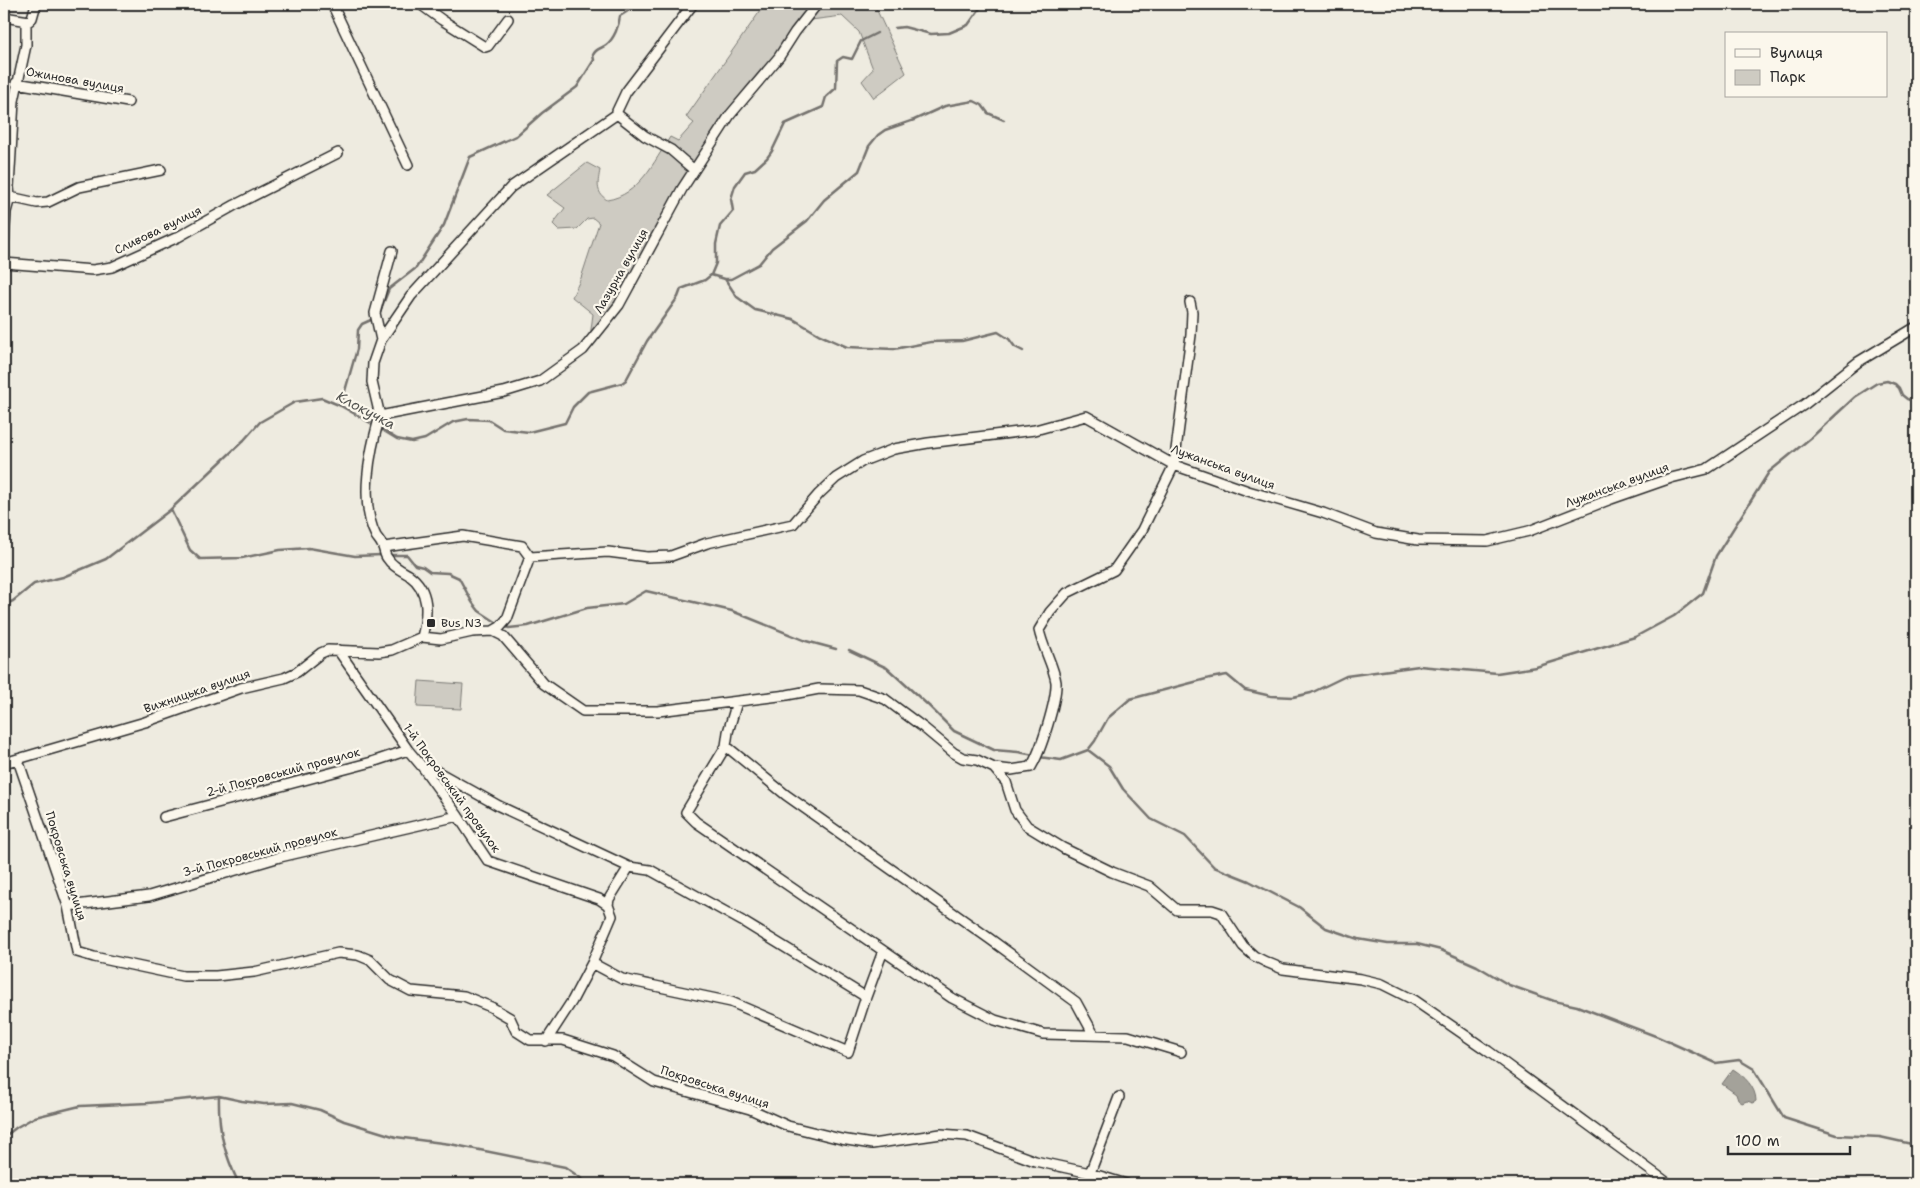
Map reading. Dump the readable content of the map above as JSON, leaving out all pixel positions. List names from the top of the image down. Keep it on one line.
{"streets":{"street":["Ожинова вулиця","Сливова вулиця","Лазурна вулиця","Лужанська вулиця","Вижницька вулиця","2-й Покровський провулок","1-й Покровський провулок","3-й Покровський провулок","Покровська вулиця"]},"crossings":[["Вижницька вулиця","1-й Покровський провулок"],["Вижницька вулиця","Покровська вулиця"],["2-й Покровський провулок","1-й Покровський провулок"],["1-й Покровський провулок","3-й Покровський провулок"],["3-й Покровський провулок","Покровська вулиця"]],"water":["Клокучка"],"places":{"transit":["Bus N3"]},"legend":["Вулиця","Парк"],"scale_bar":"100 m"}
